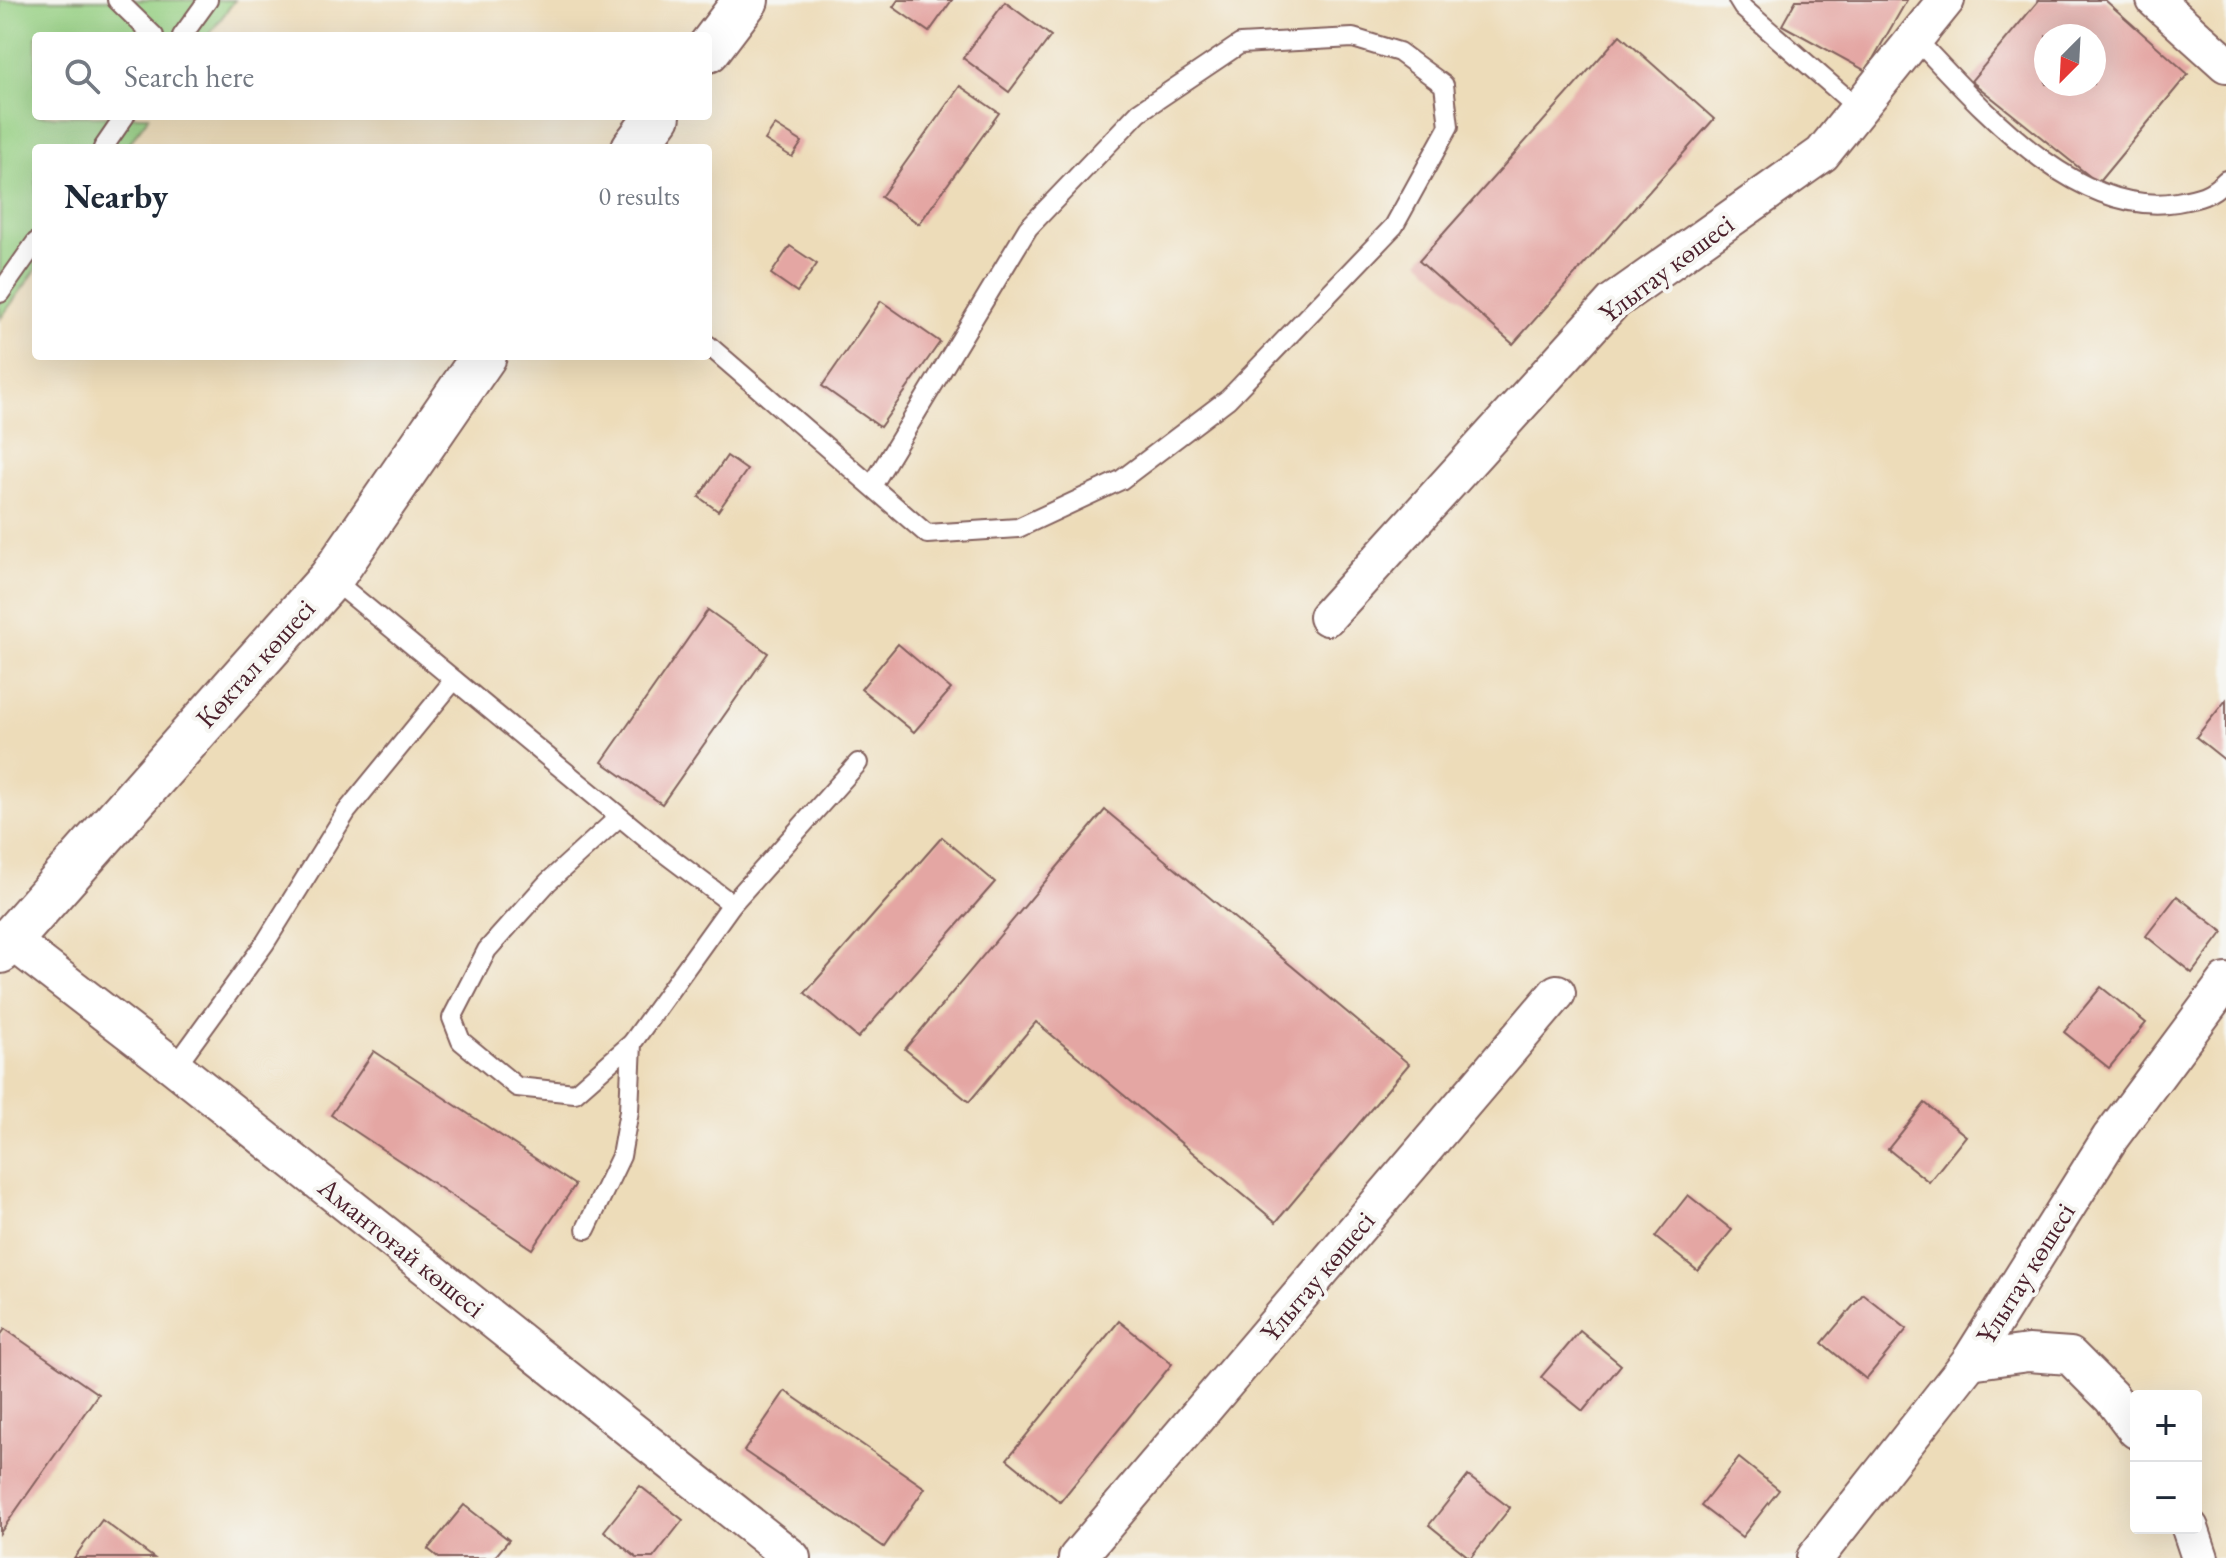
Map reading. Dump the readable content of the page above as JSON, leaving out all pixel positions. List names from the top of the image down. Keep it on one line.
{"streets":{"street":["Ұлытау көшесі","Көктал көшесі","Амантоғай көшесі"]},"crossings":[["Көктал көшесі","Амантоғай көшесі"]],"north":"bottom left","page":{"search":"Search here","heading":["Nearby","0 results"],"map_buttons":["+","−"]}}
